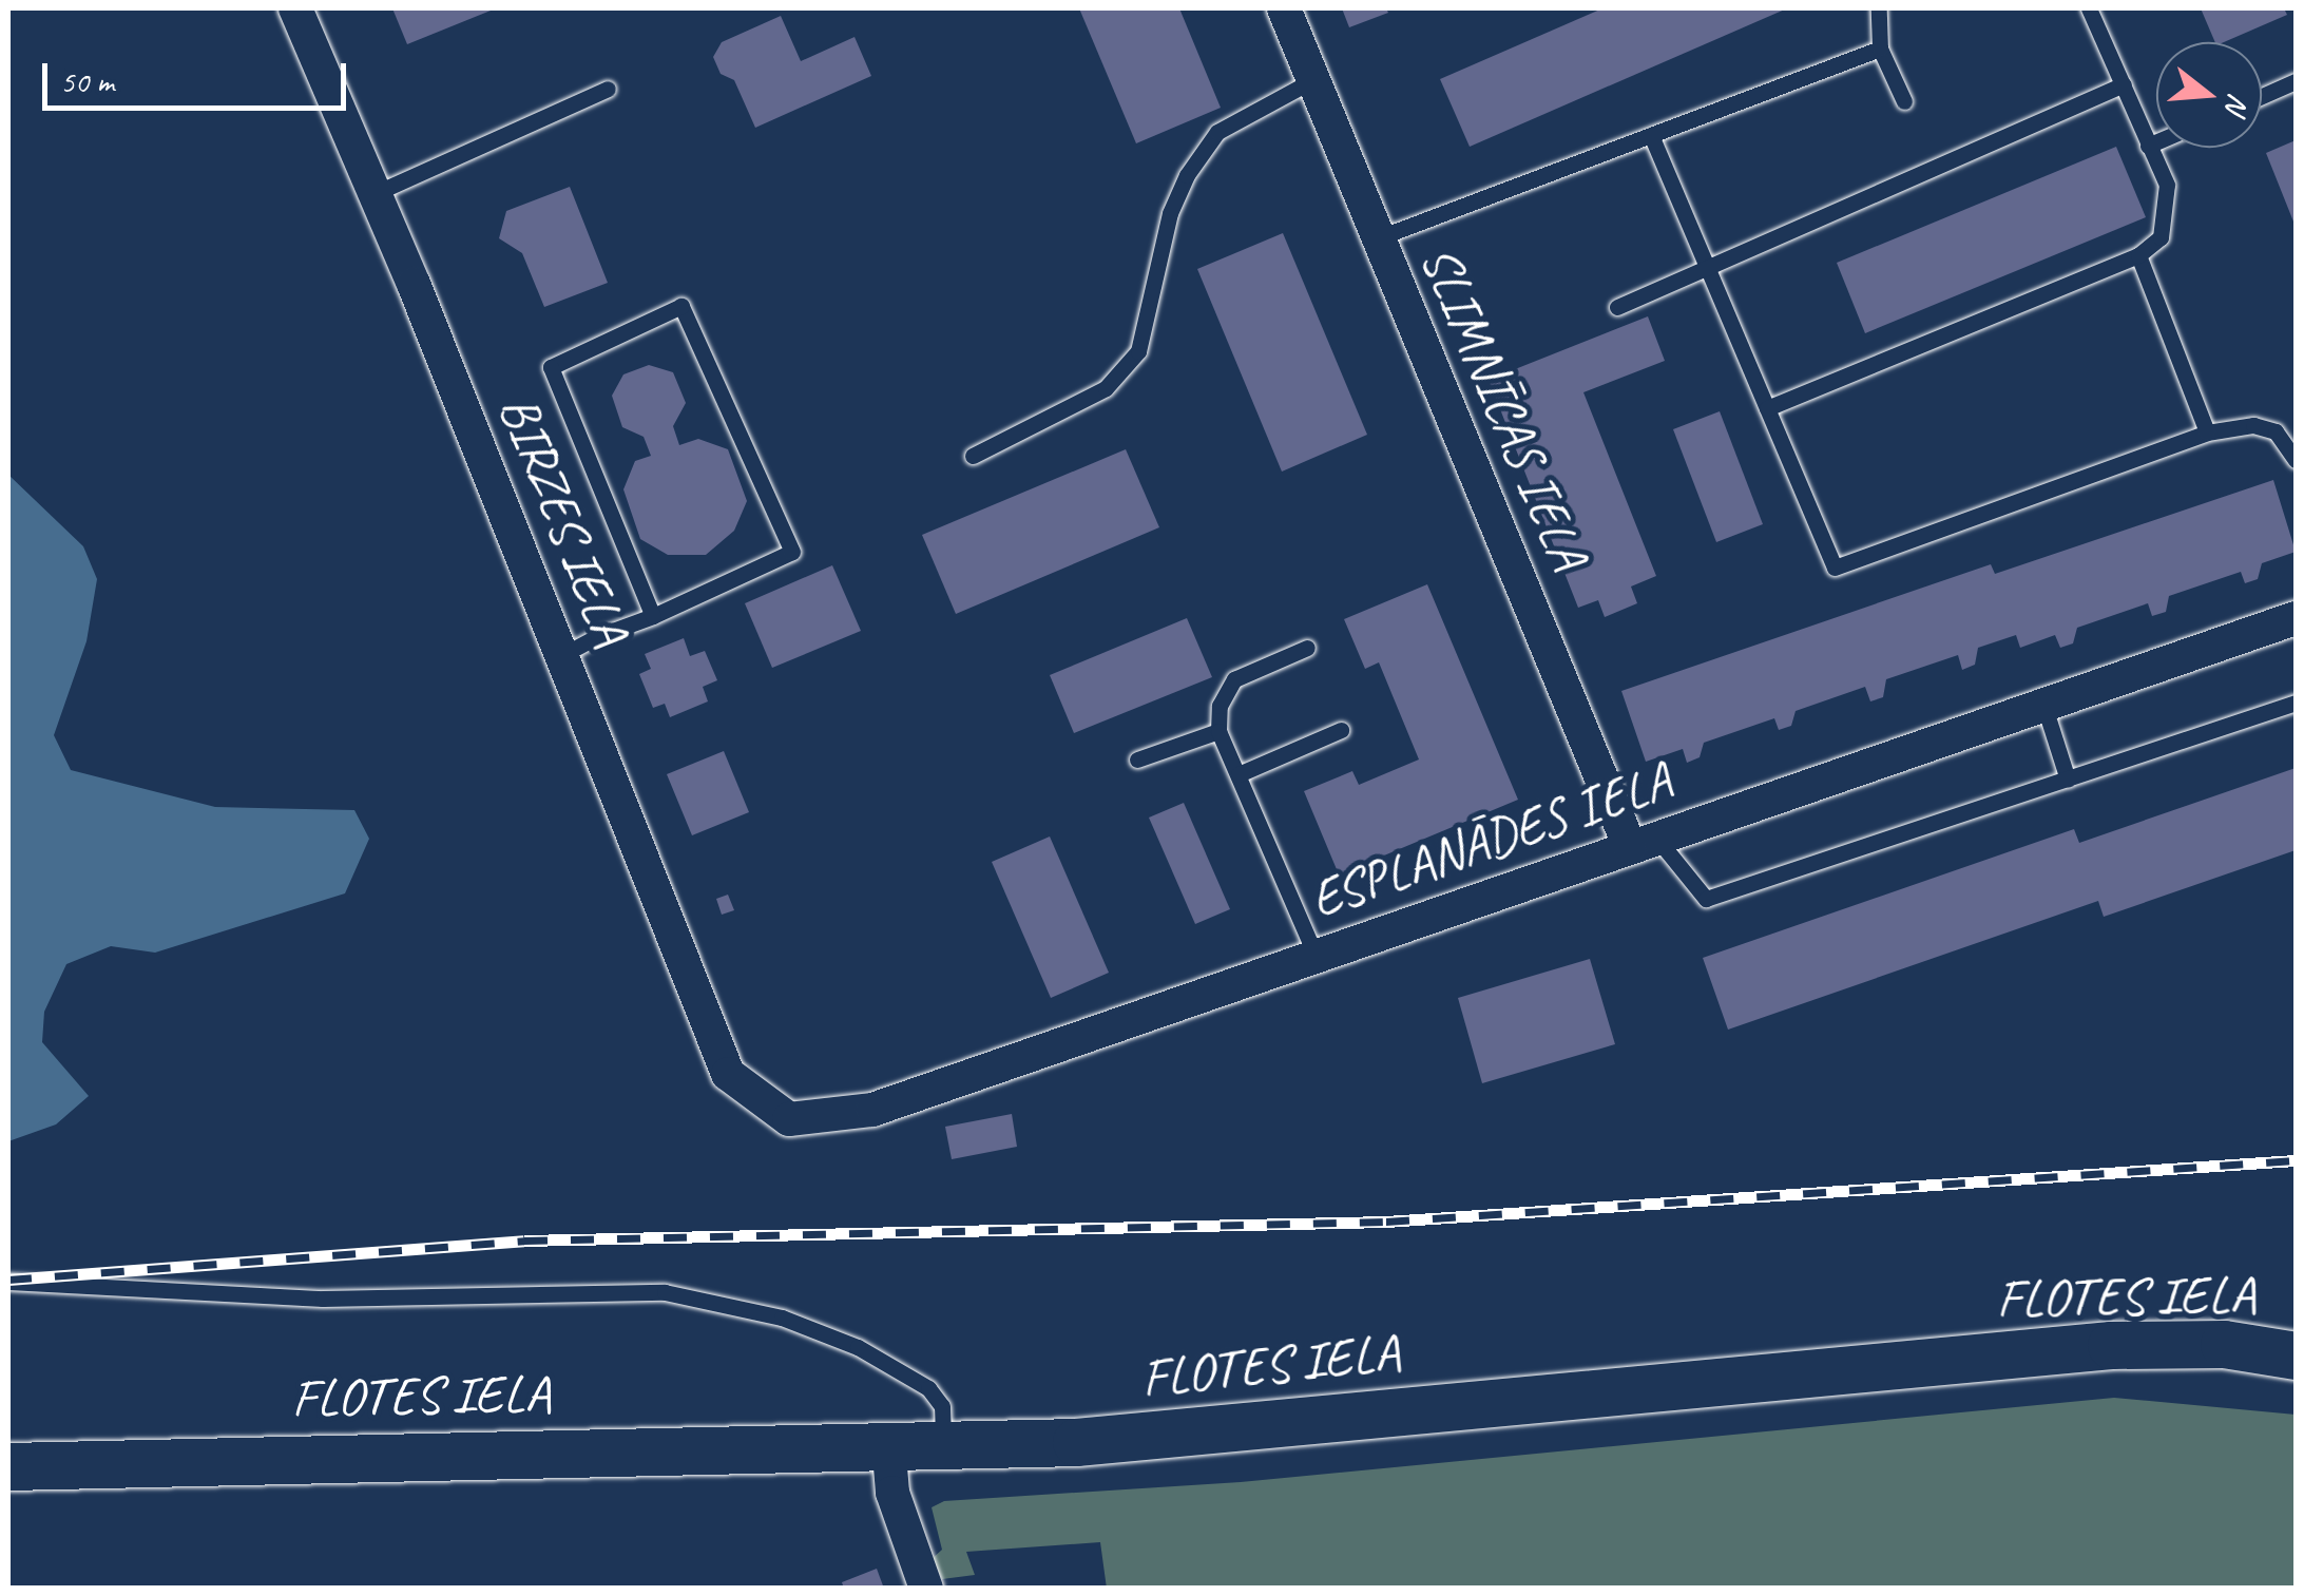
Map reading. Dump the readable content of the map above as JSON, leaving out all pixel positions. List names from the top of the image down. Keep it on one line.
{"streets":{"street":["SLIMNĪCAS IELA","BIRZES IELA","ESPLANĀDES IELA","FLOTES IELA"]},"crossings":[["SLIMNĪCAS IELA","ESPLANĀDES IELA"],["BIRZES IELA","ESPLANĀDES IELA"]],"scale_bar":"50 m","north":"right"}
